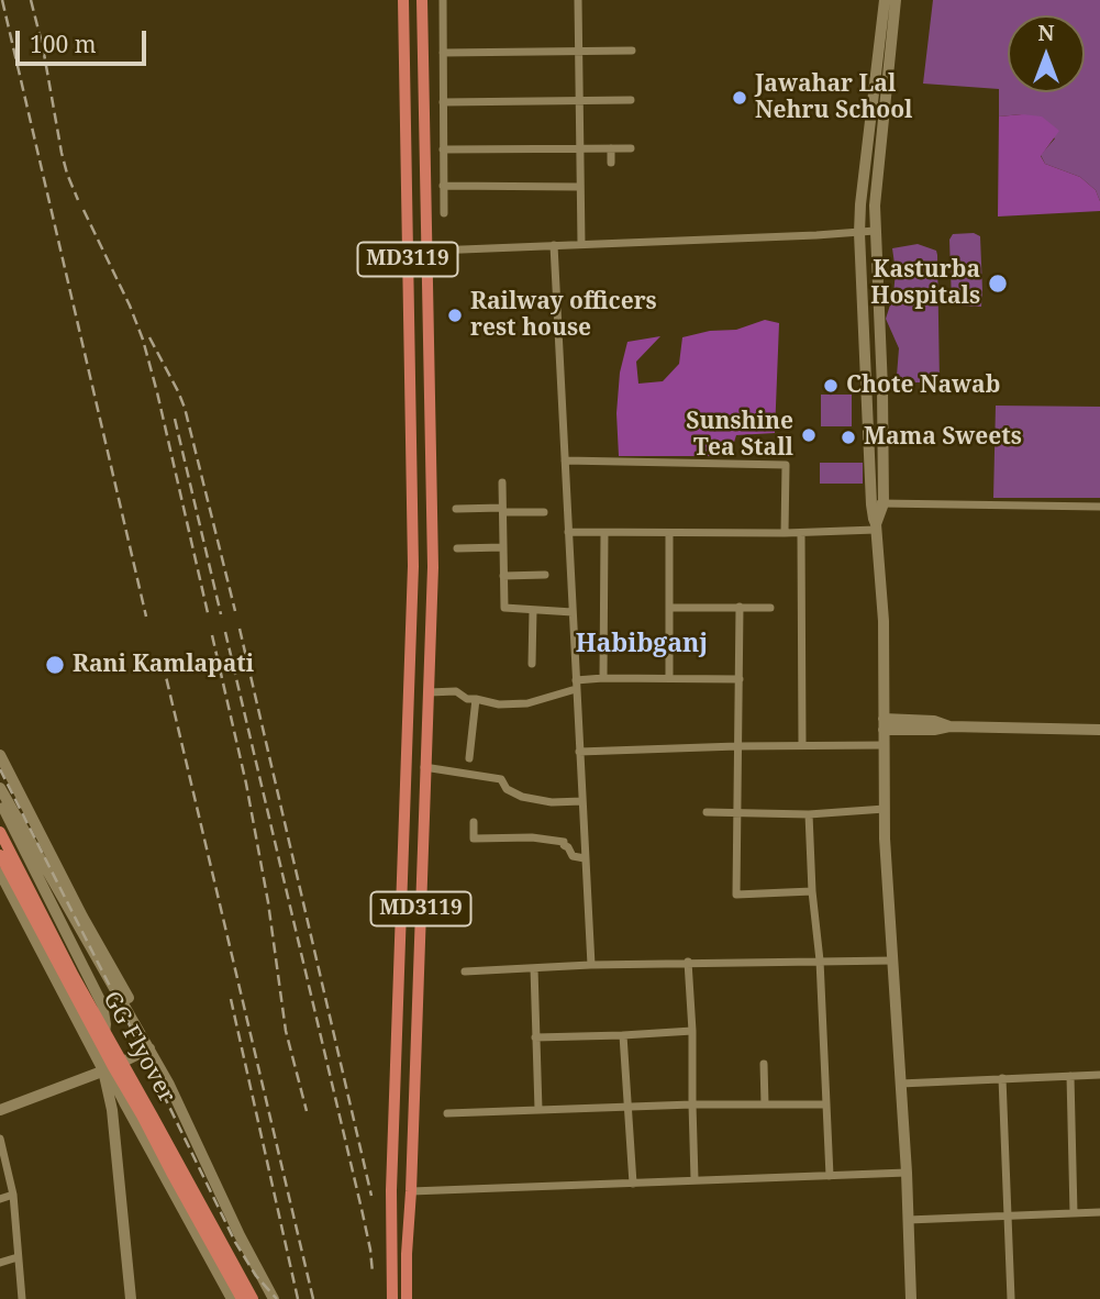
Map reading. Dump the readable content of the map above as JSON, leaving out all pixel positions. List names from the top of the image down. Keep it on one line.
{"streets":{"main road":["MD3119","GG Flyover"]},"districts":["Habibganj"],"places":["Jawahar Lal Nehru School","Kasturba Hospitals","Railway officers rest house","Chote Nawab","Sunshine Tea Stall","Mama Sweets","Rani Kamlapati"],"scale_bar":"100 m","north":"top"}
